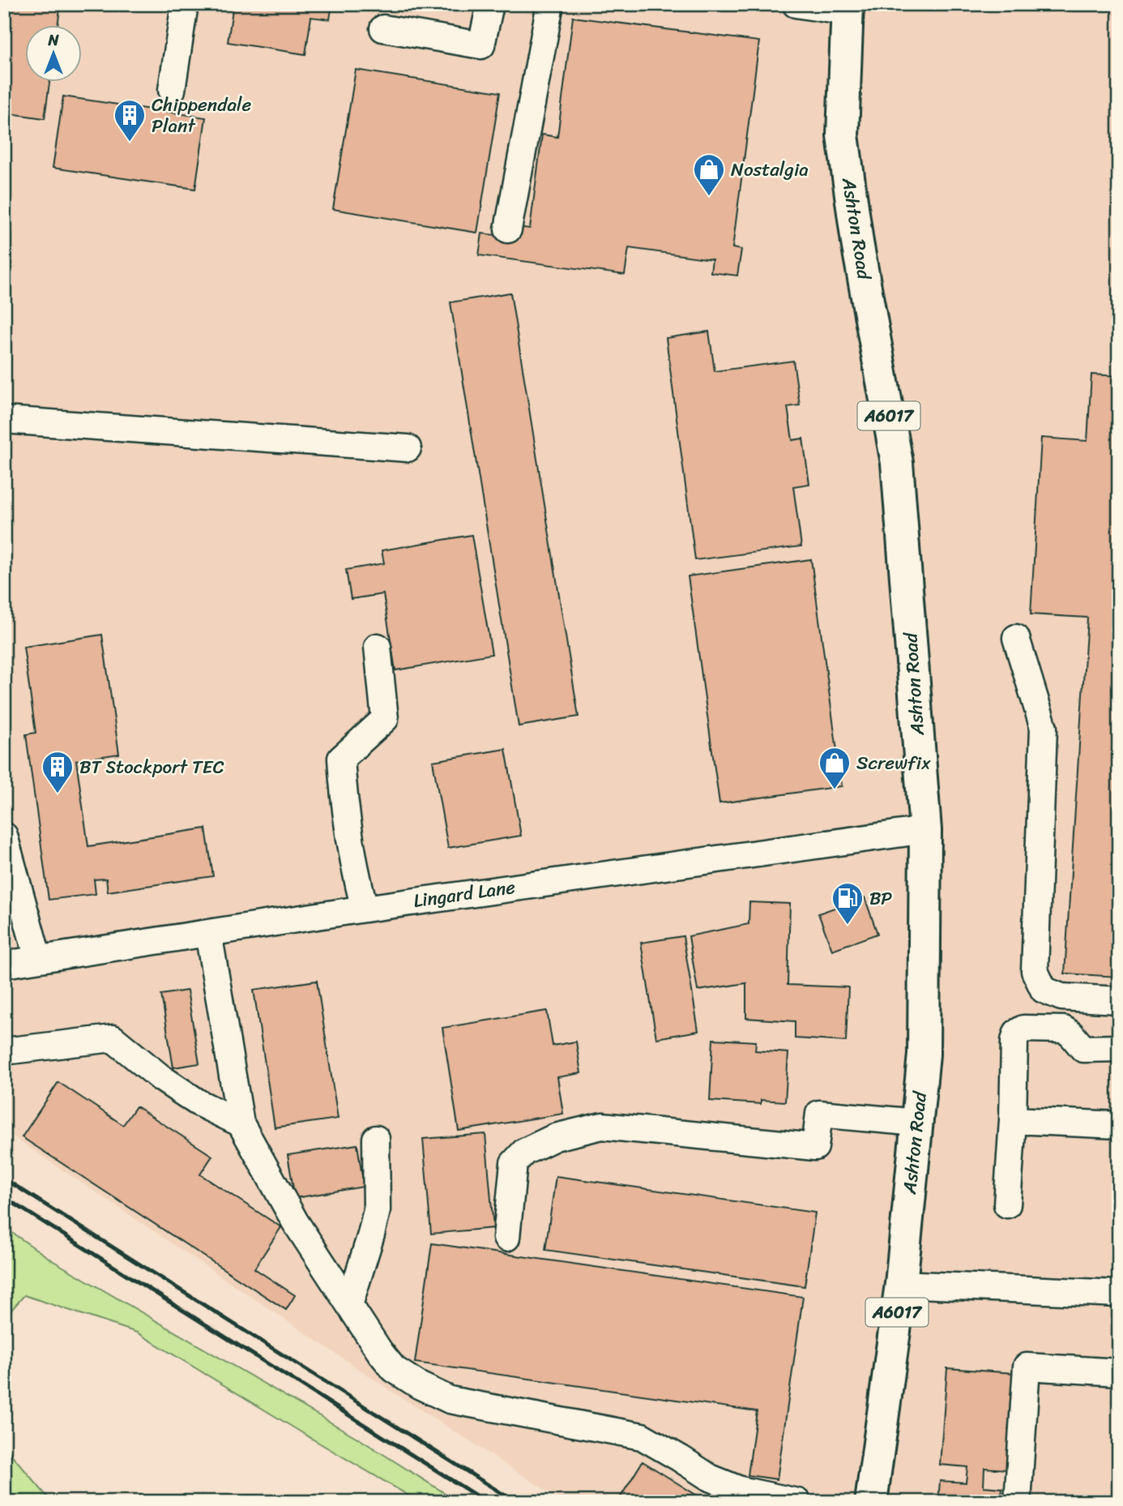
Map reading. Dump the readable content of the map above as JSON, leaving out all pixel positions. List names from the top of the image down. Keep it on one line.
{"streets":{"highway":["Ashton Road","A6017"],"street":["Lingard Lane"]},"crossings":[["Ashton Road","Lingard Lane"]],"places":{"building":["Chippendale Plant","BT Stockport TEC"],"shop":["Nostalgia","Screwfix"],"fuel station":["BP"]},"north":"top"}
